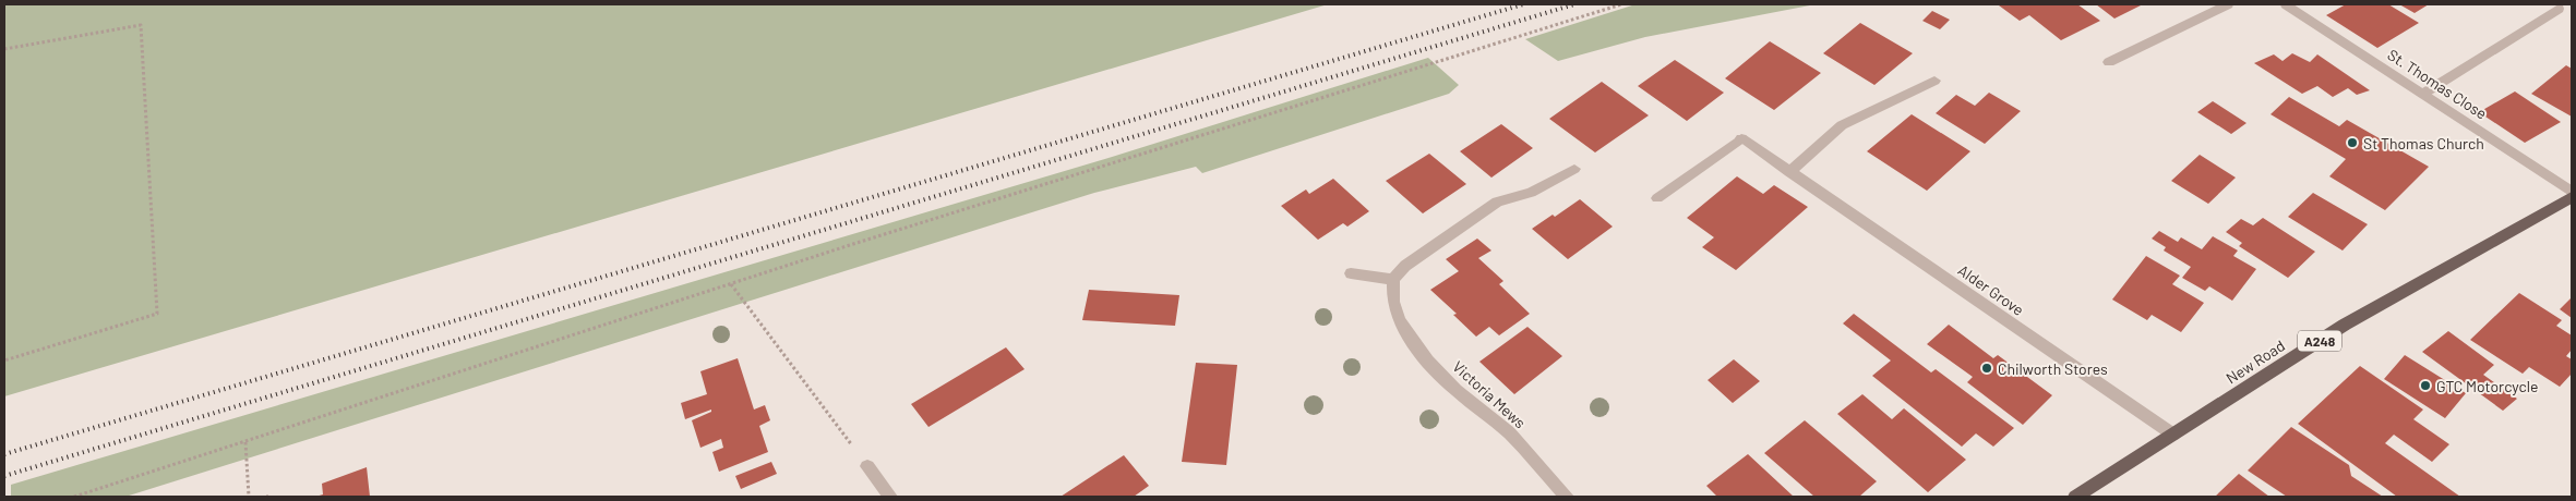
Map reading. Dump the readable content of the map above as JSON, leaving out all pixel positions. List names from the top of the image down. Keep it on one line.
{"streets":{"main road":["A248","New Road"],"street":["St. Thomas Close","Alder Grove","Victoria Mews"]},"crossings":[["Alder Grove","New Road"]],"places":["St Thomas Church","Chilworth Stores","GTC Motorcycle"]}
